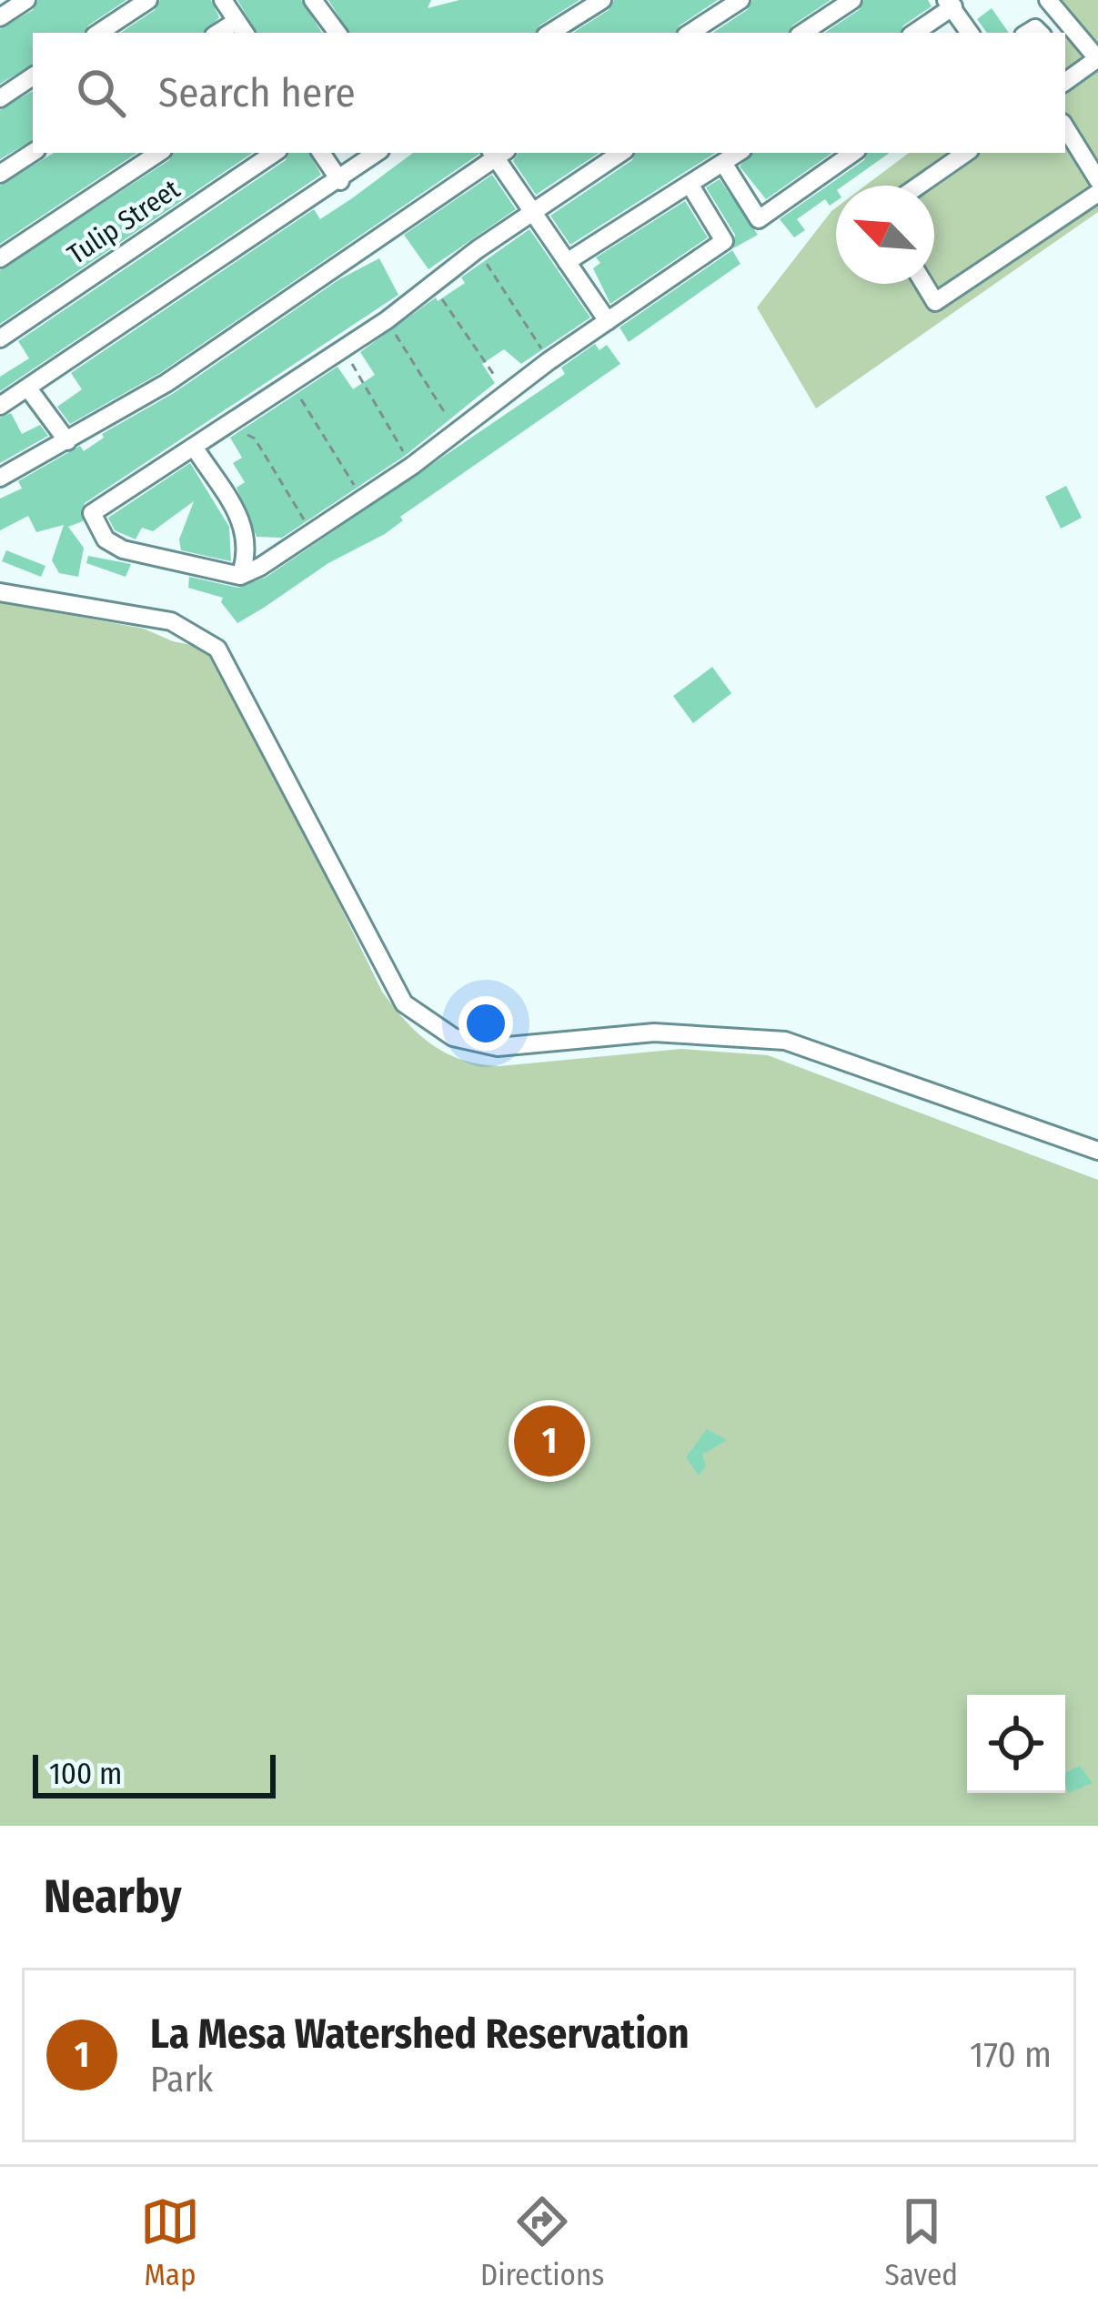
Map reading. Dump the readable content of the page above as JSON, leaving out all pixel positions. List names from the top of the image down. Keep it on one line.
{"streets":{"street":["Tulip Street"]},"scale_bar":"100 m","north":"top left","page":{"search":"Search here","pins":"1","scale":"100 m","heading":"Nearby","list":[{"mark":"1","name":"La Mesa Watershed Reservation","note":"Park","value":"170 m"}],"nav":["Map","Directions","Saved"]}}
